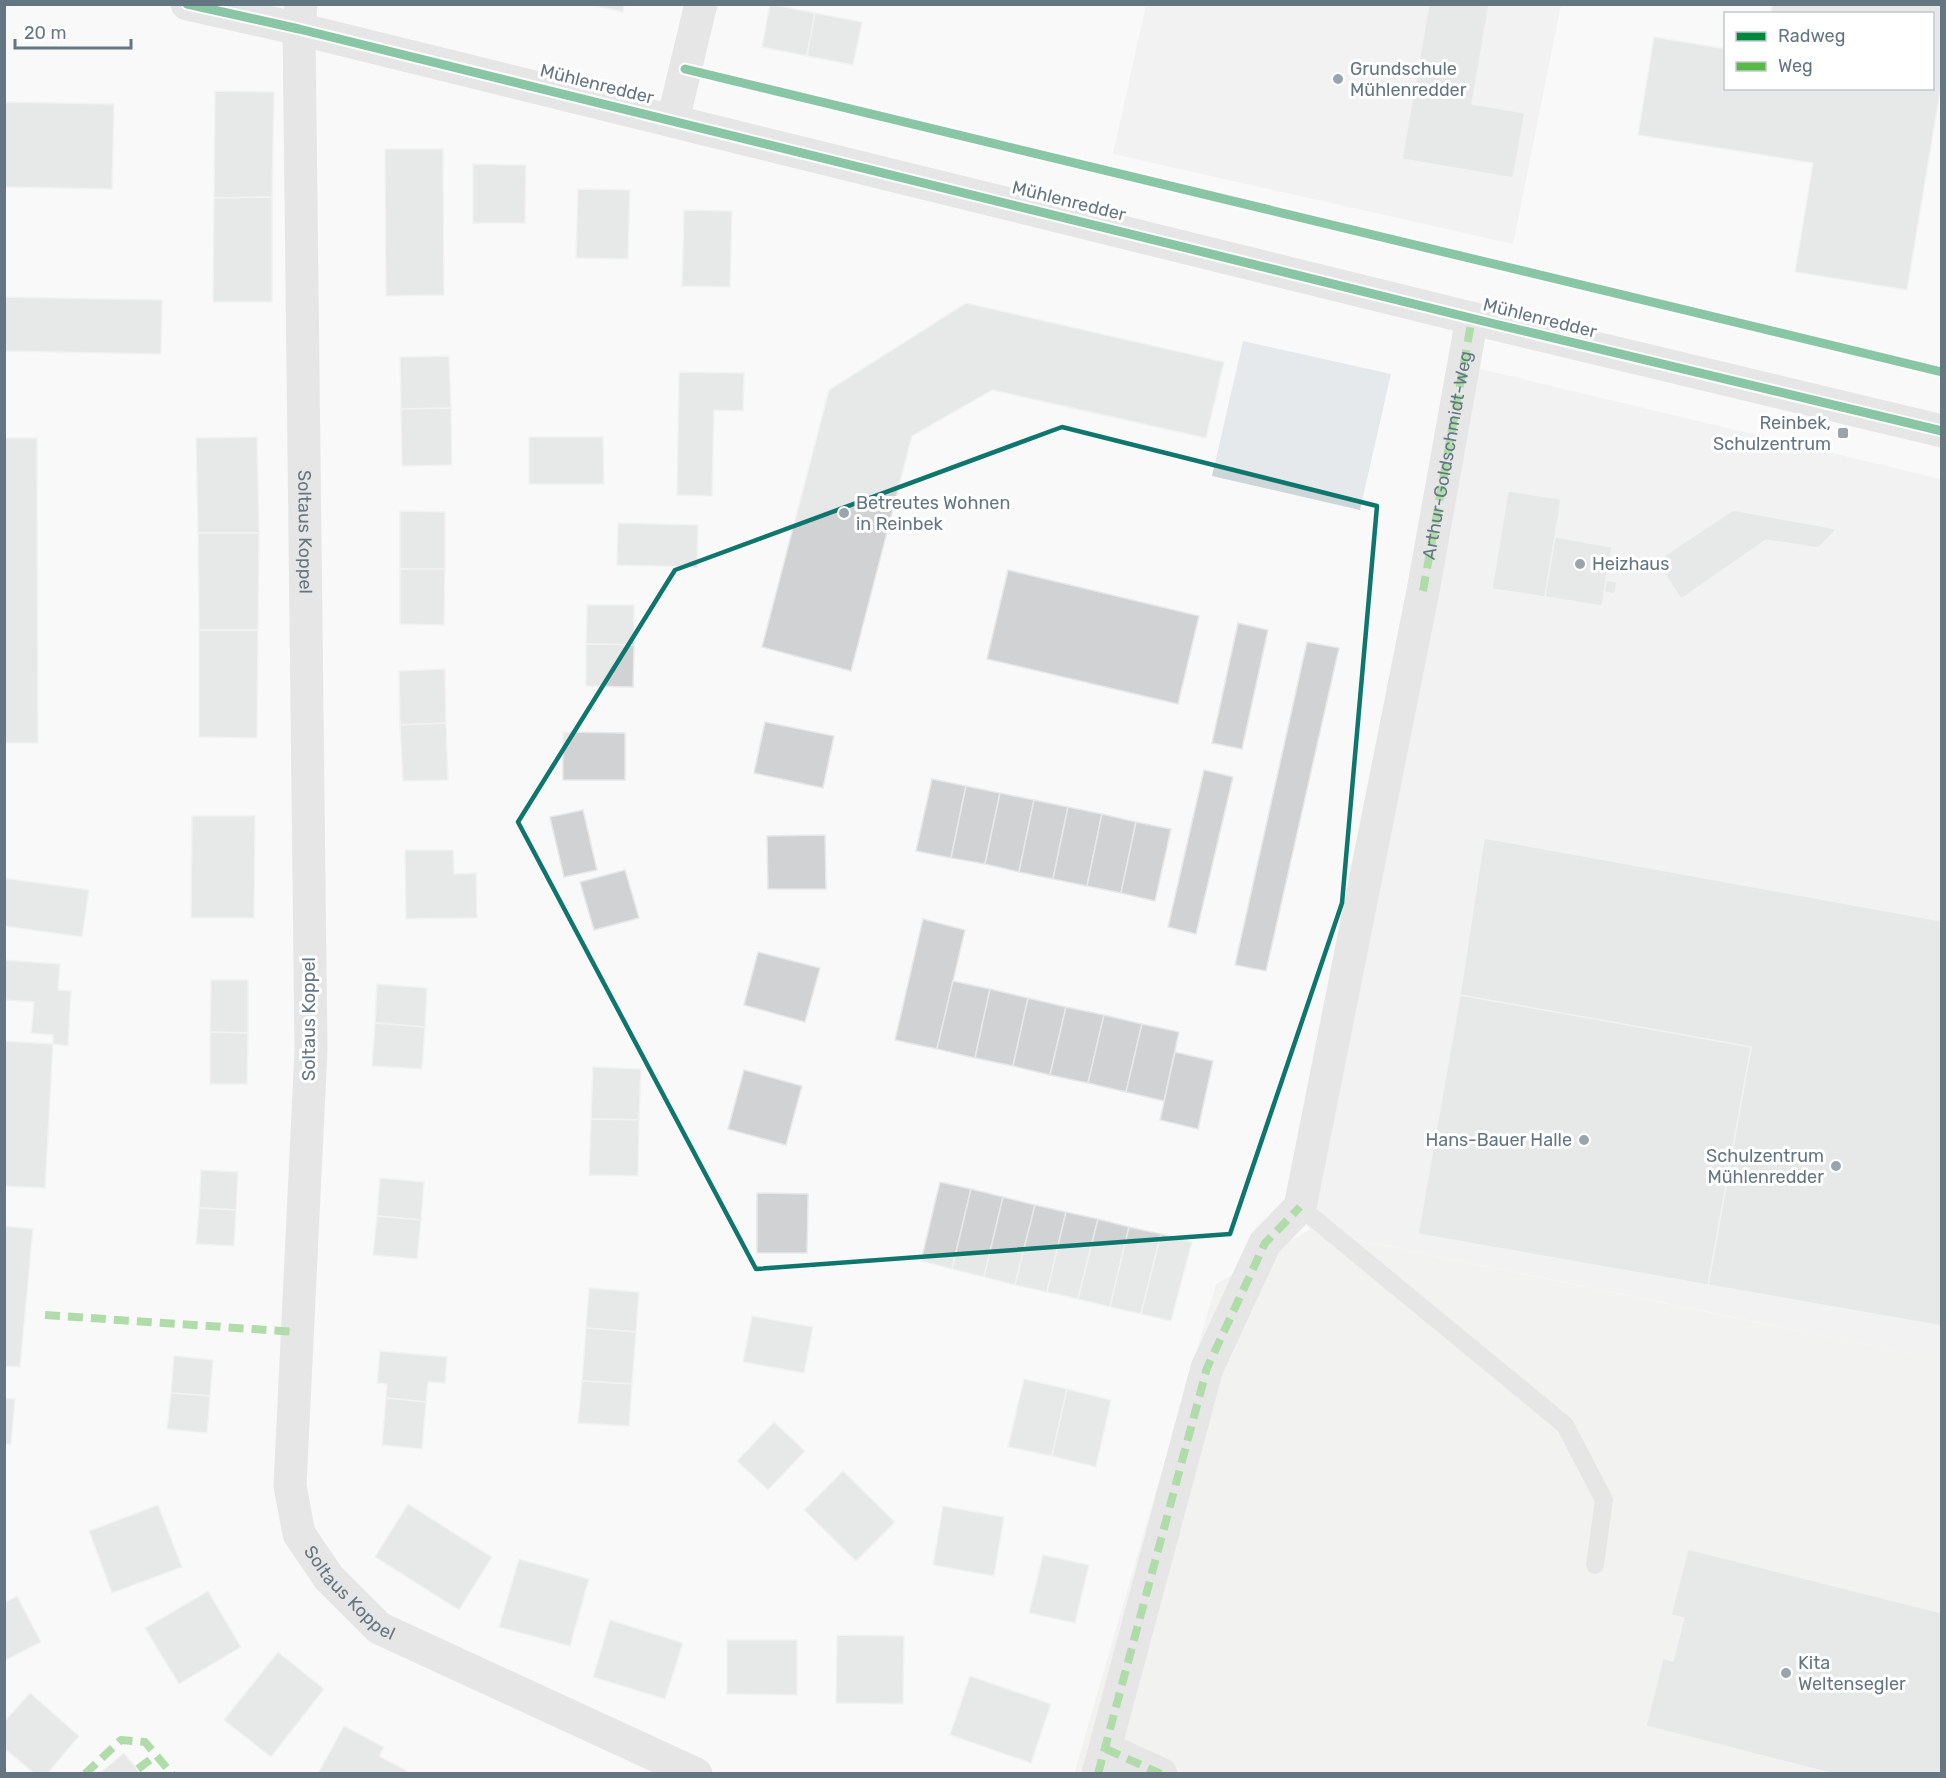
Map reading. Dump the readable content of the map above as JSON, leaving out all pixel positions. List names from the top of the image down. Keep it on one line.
{"streets":{"street":["Mühlenredder","Arthur-Goldschmidt-Weg","Soltaus Koppel"]},"crossings":[["Mühlenredder","Arthur-Goldschmidt-Weg"],["Mühlenredder","Soltaus Koppel"]],"places":{"other":["Grundschule Mühlenredder","Betreutes Wohnen in Reinbek","Heizhaus","Hans-Bauer Halle","Schulzentrum Mühlenredder","Kita Weltensegler"],"transit":["Reinbek, Schulzentrum"]},"legend":["Radweg","Weg"],"scale_bar":"20 m"}
